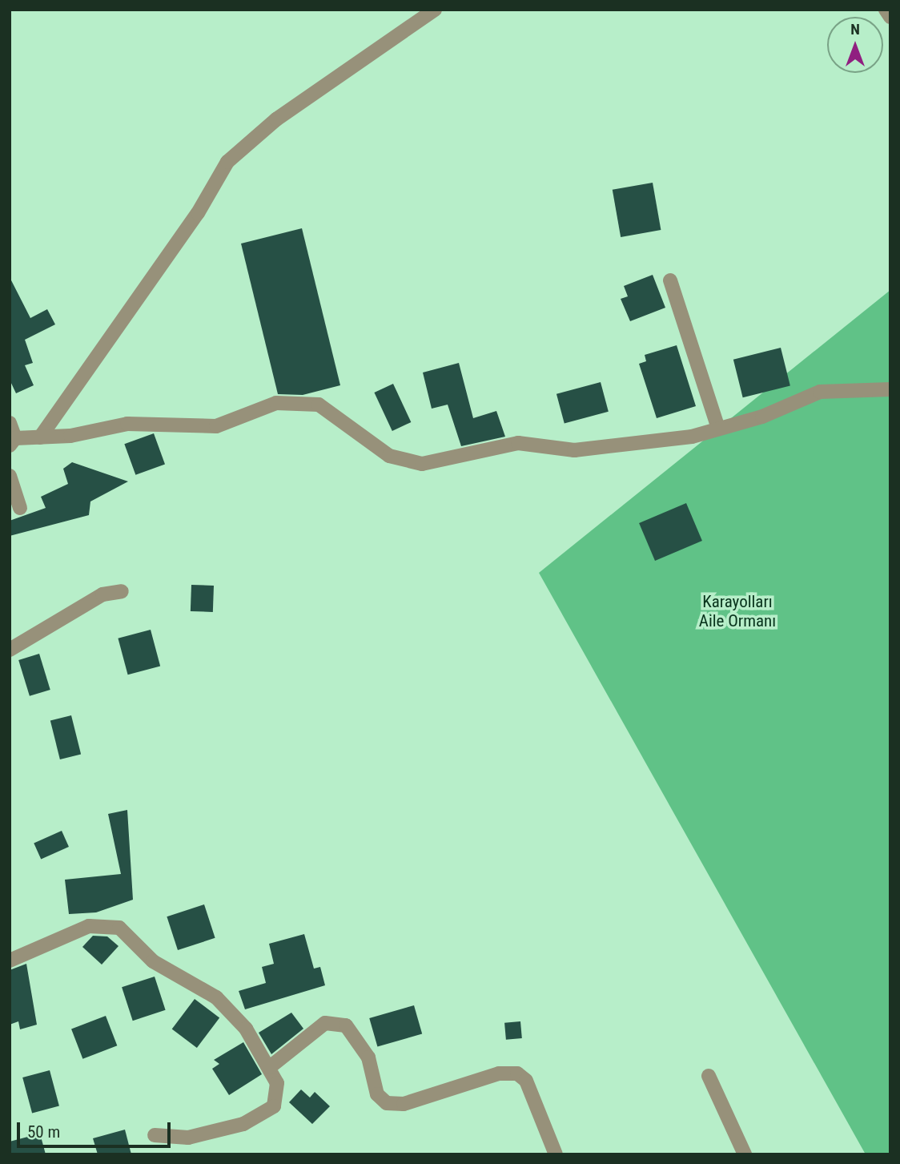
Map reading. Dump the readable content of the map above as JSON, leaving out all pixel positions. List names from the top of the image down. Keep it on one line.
{"parks":["Karayolları Aile Ormanı"],"scale_bar":"50 m","north":"top"}
